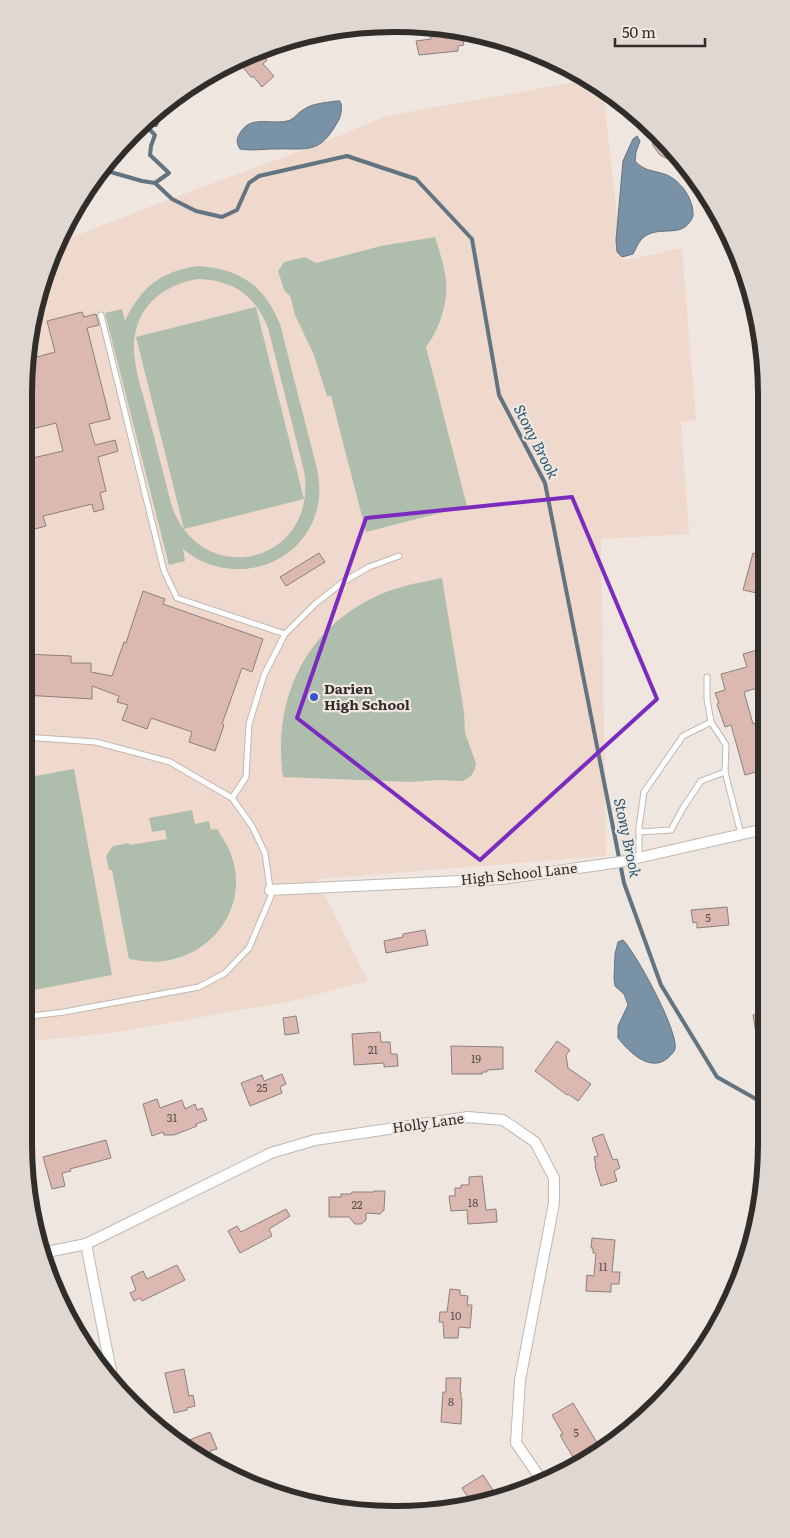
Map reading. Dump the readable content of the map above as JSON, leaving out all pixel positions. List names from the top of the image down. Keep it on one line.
{"streets":{"street":["High School Lane","Holly Lane"]},"water":["Stony Brook"],"places":["Darien High School"],"house_numbers":["5","21","19","25","31","18","22","11","10","8","5"],"scale_bar":"50 m"}
